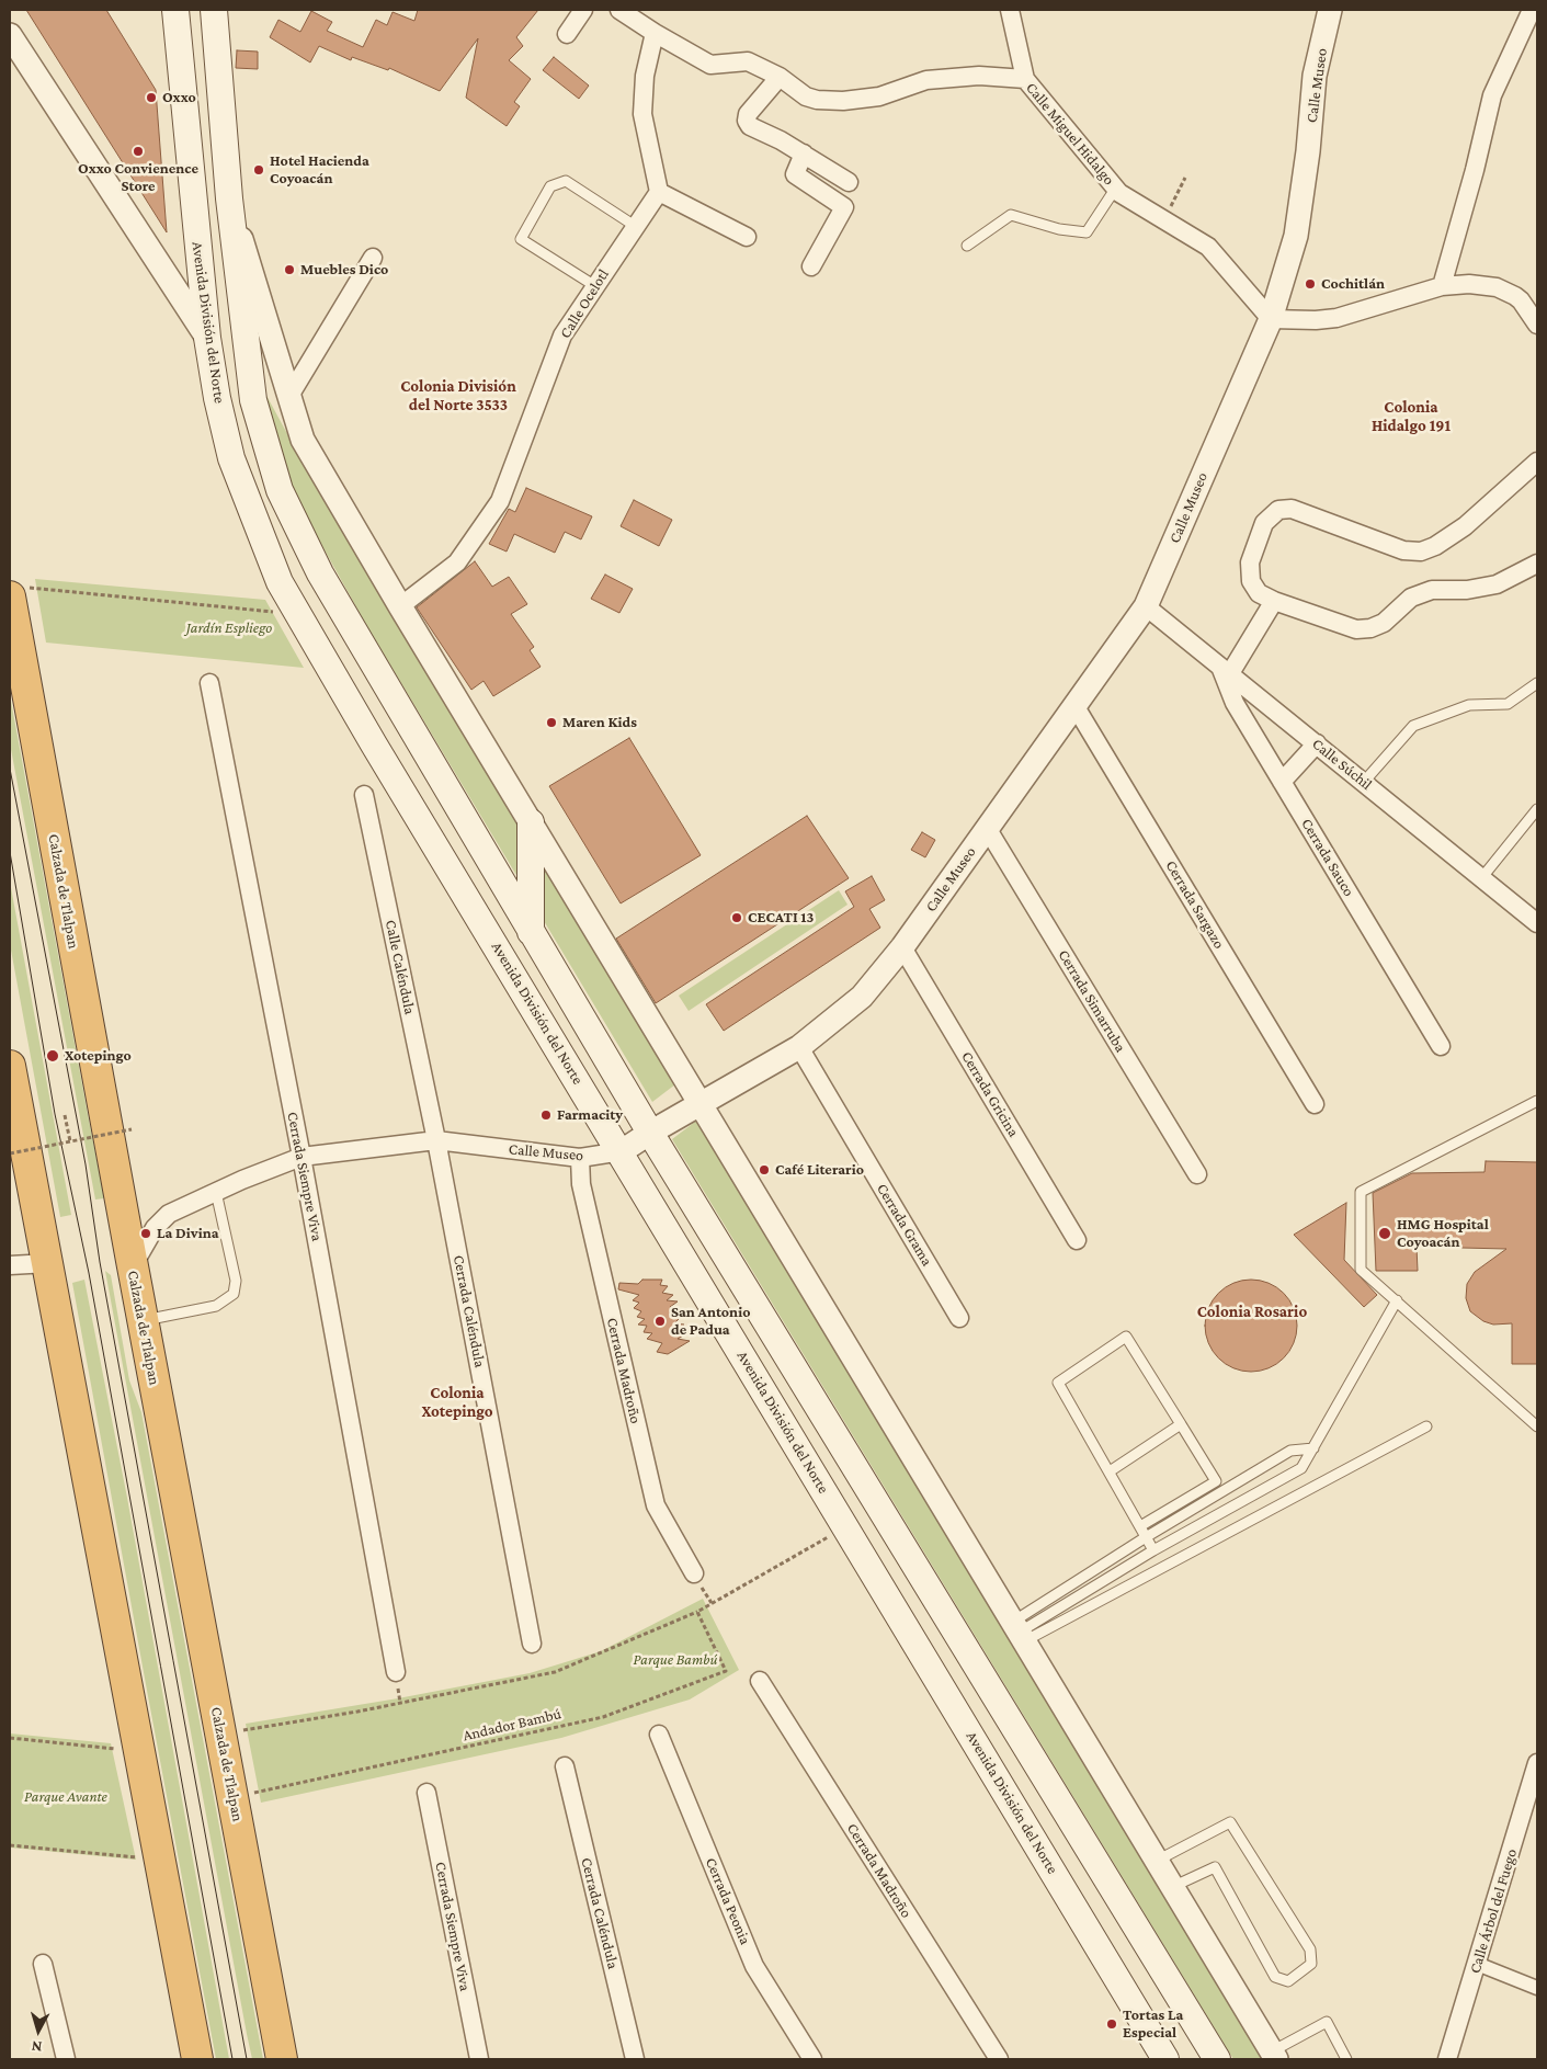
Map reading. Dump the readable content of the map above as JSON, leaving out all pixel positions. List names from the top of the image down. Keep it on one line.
{"streets":{"highway":["Calzada de Tlalpan"],"main road":["Avenida División del Norte"],"street":["Calle Museo","Calle Miguel Hidalgo","Calle Ocelotl","Calle Súchil","Cerrada Sauco","Cerrada Sargazo","Calle Caléndula","Cerrada Simarruba","Cerrada Gricina","Cerrada Siempre Viva","Cerrada Grama","Cerrada Caléndula","Cerrada Madroño","Cerrada Peonia","Calle Árbol del Fuego"],"path":["Andador Bambú"]},"crossings":[["Calle Museo","Calle Miguel Hidalgo"],["Calle Museo","Avenida División del Norte"],["Calle Museo","Calle Súchil"],["Calle Museo","Calzada de Tlalpan"],["Calle Museo","Cerrada Sargazo"],["Calle Museo","Calle Caléndula"],["Calle Museo","Cerrada Simarruba"],["Calle Museo","Cerrada Gricina"],["Calle Museo","Cerrada Siempre Viva"],["Calle Museo","Cerrada Grama"],["Calle Museo","Cerrada Caléndula"],["Calle Museo","Cerrada Madroño"],["Calle Súchil","Cerrada Sauco"],["Calzada de Tlalpan","Andador Bambú"],["Calle Caléndula","Cerrada Caléndula"]],"districts":["Colonia División del Norte 3533","Colonia Hidalgo 191","Colonia Rosario","Colonia Xotepingo"],"parks":["Jardín Espliego","Parque Bambú","Parque Avante"],"places":["Oxxo","Oxxo Convienence Store","Hotel Hacienda Coyoacán","Muebles Dico","Cochitlán","Maren Kids","CECATI 13","Xotepingo","Farmacity","Café Literario","La Divina","HMG Hospital Coyoacán","San Antonio de Padua","Tortas La Especial"],"north":"bottom"}
